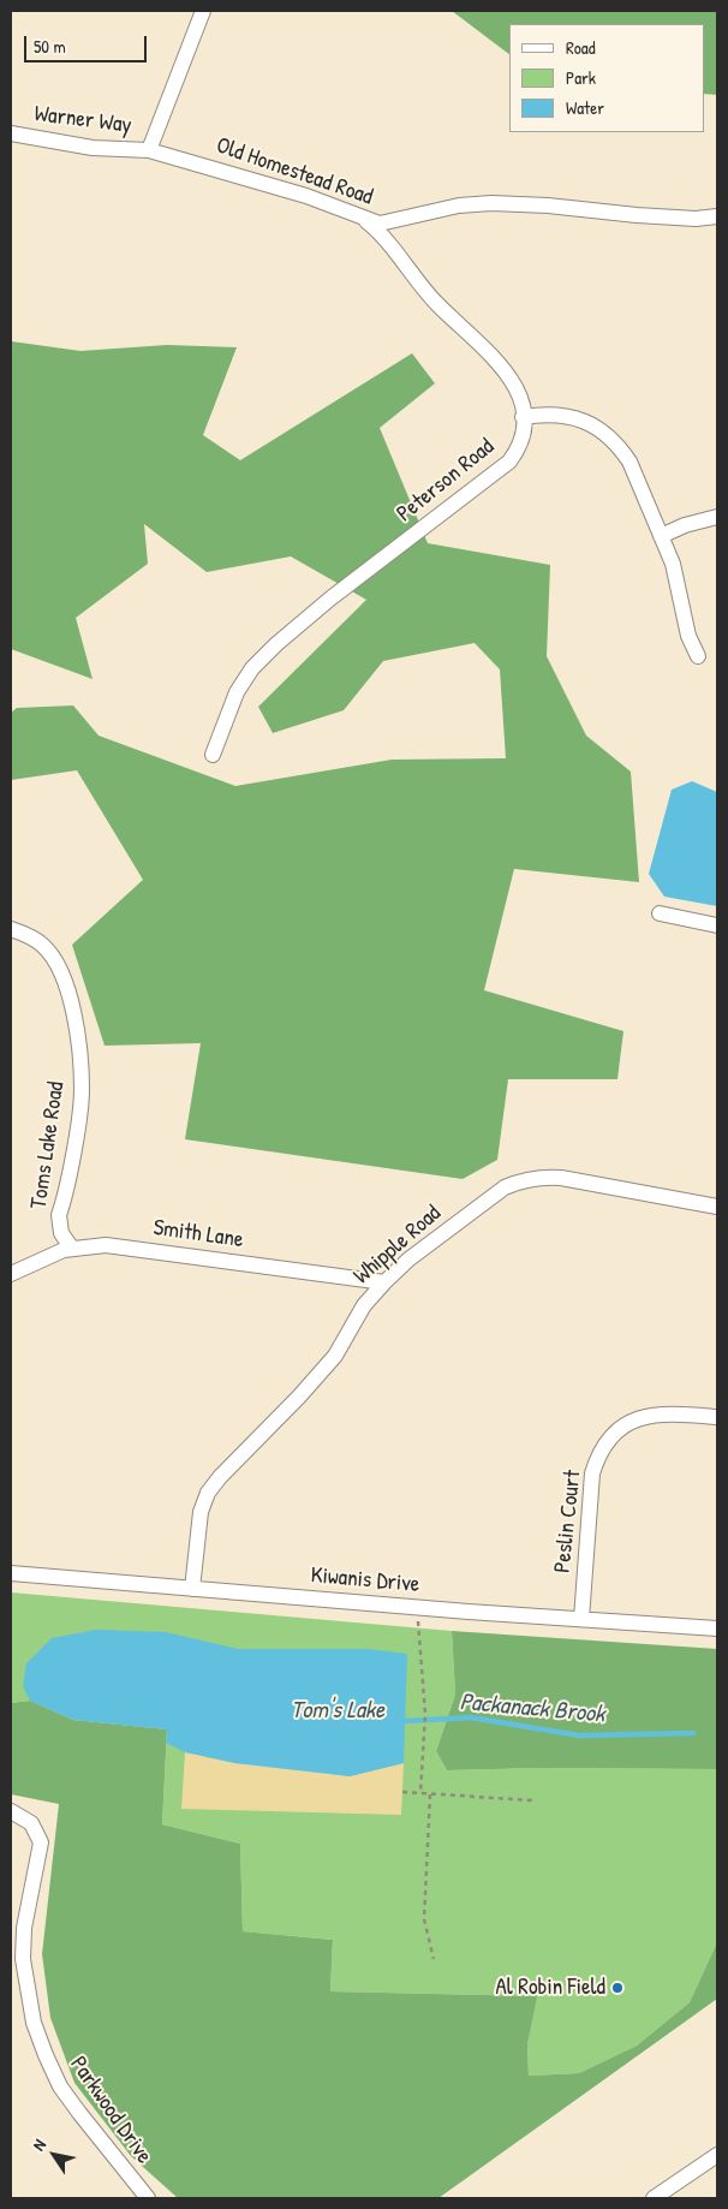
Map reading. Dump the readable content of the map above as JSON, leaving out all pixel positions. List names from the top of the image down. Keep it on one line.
{"streets":{"street":["Warner Way","Old Homestead Road","Peterson Road","Toms Lake Road","Smith Lane","Whipple Road","Peslin Court","Kiwanis Drive","Parkwood Drive"]},"crossings":[["Warner Way","Old Homestead Road"],["Old Homestead Road","Peterson Road"],["Toms Lake Road","Smith Lane"],["Smith Lane","Whipple Road"],["Whipple Road","Kiwanis Drive"],["Peslin Court","Kiwanis Drive"]],"water":["Packanack Brook","Tom's Lake"],"places":["Al Robin Field"],"legend":["Road","Park","Water"],"scale_bar":"50 m","north":"top left"}
